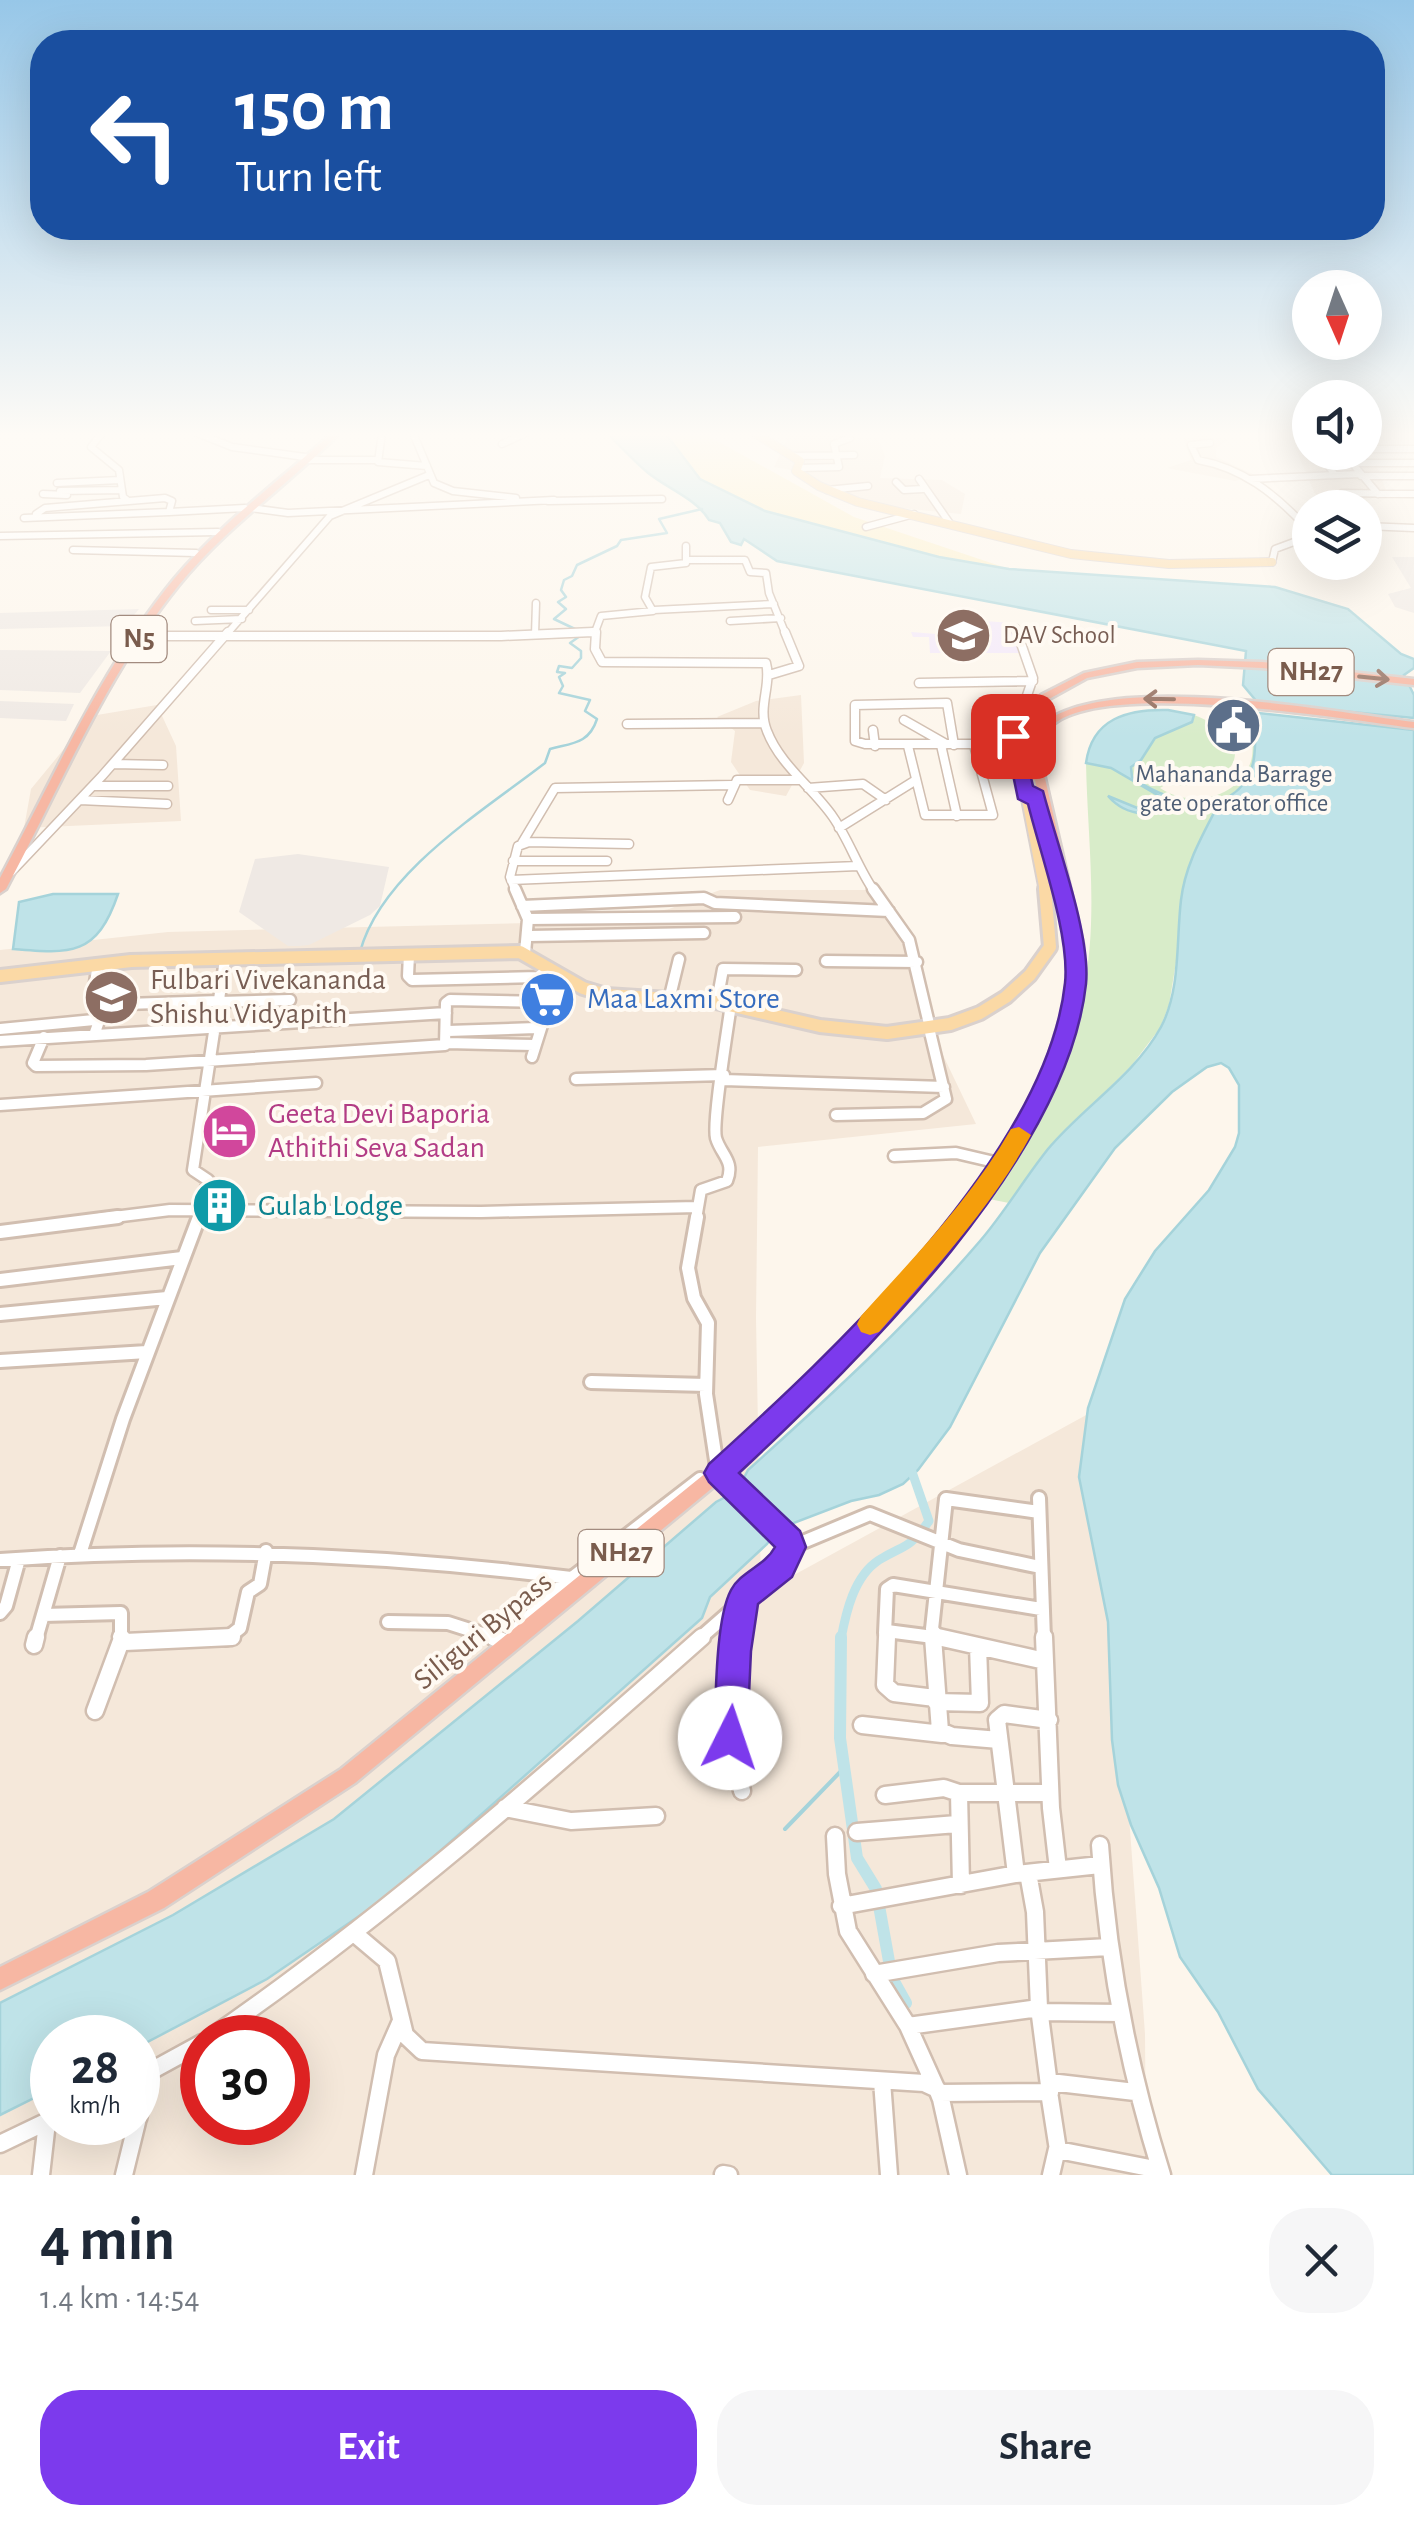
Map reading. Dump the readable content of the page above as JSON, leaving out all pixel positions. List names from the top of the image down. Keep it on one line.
{"streets":{"highway":["N5","NH27","Siliguri Bypass"]},"crossings":[["NH27","Siliguri Bypass"]],"places":{"school or university":["DAV School","Fulbari Vivekananda Shishu Vidyapith"],"public building":["Mahananda Barrage gate operator office"],"supermarket":["Maa Laxmi Store"],"hotel":["Geeta Devi Baporia Athithi Seva Sadan"],"building":["Gulab Lodge"]},"north":"bottom","page":{"turn":["150 m","Turn left"],"speed":"28 km/h","limit":"30","heading":["4 min","1.4 km · 14:54"],"buttons":["Exit","Share"]}}
